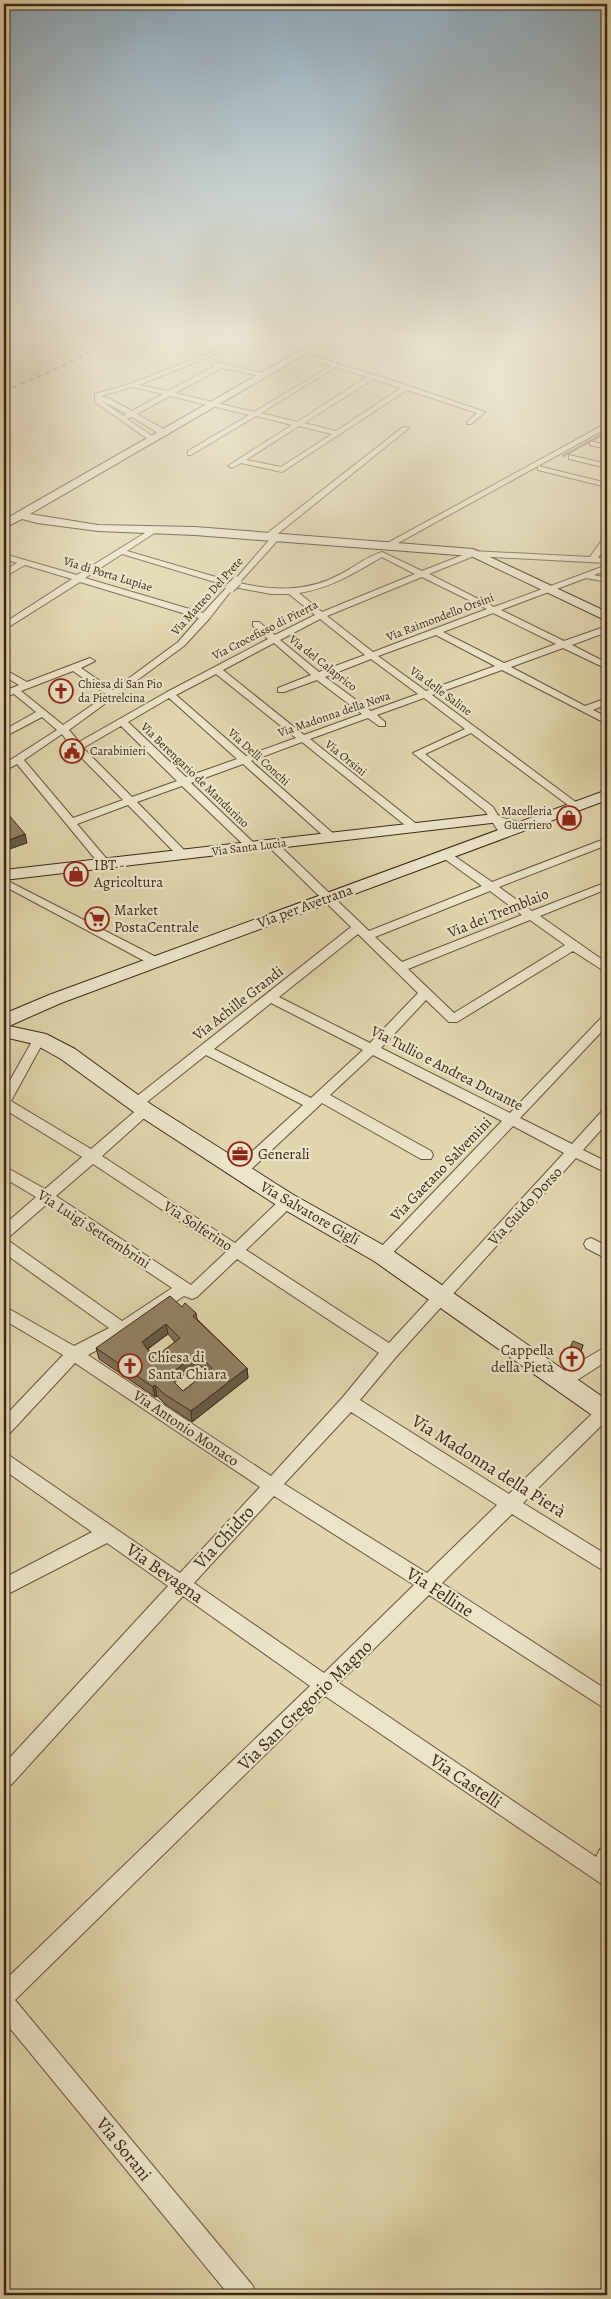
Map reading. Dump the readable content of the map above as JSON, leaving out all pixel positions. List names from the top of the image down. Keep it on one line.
{"streets":{"street":["Via di Porta Lupiae","Via Matteo Del Prete","Via Raimondello Orsini","Via Crocefisso di Piterta","Via del Calaprico","Via delle Saline","Via Madonna della Nova","Via Delli Conchi","Via Orsini","Via Berengario de Mandurino","Via Santa Lucia","Via per Avetrana","Via dei Tremblaio","Via Achille Grandi","Via Tullio e Andrea Durante","Via Gaetano Salvemini","Via Guido Dorso","Via Salvatore Gigli","Via Solferino","Via Luigi Settembrini","Via Antonio Monaco","Via Madonna della Pierà","Via Chidro","Via Bevagna","Via Felline","Via San Gregorio Magno","Via Castelli","Via Sorani"]},"crossings":[["Via di Porta Lupiae","Via Matteo Del Prete"],["Via Raimondello Orsini","Via del Calaprico"],["Via Raimondello Orsini","Via delle Saline"],["Via Crocefisso di Piterta","Via del Calaprico"],["Via Crocefisso di Piterta","Via delle Saline"],["Via Crocefisso di Piterta","Via Delli Conchi"],["Via Crocefisso di Piterta","Via Orsini"],["Via Crocefisso di Piterta","Via Berengario de Mandurino"],["Via del Calaprico","Via Madonna della Nova"],["Via delle Saline","Via Madonna della Nova"],["Via delle Saline","Via per Avetrana"],["Via Madonna della Nova","Via Delli Conchi"],["Via Madonna della Nova","Via Orsini"],["Via Madonna della Nova","Via Berengario de Mandurino"],["Via Delli Conchi","Via Santa Lucia"],["Via Orsini","Via Santa Lucia"],["Via Berengario de Mandurino","Via Santa Lucia"],["Via Achille Grandi","Via Tullio e Andrea Durante"],["Via Achille Grandi","Via Salvatore Gigli"],["Via Achille Grandi","Via Solferino"],["Via Achille Grandi","Via Luigi Settembrini"],["Via Tullio e Andrea Durante","Via Gaetano Salvemini"],["Via Tullio e Andrea Durante","Via Guido Dorso"],["Via Gaetano Salvemini","Via Salvatore Gigli"],["Via Guido Dorso","Via Salvatore Gigli"],["Via Guido Dorso","Via Chidro"],["Via Salvatore Gigli","Via Chidro"],["Via Salvatore Gigli","Via San Gregorio Magno"],["Via Solferino","Via Chidro"],["Via Antonio Monaco","Via Chidro"],["Via Antonio Monaco","Via Felline"],["Via Madonna della Pierà","Via Chidro"],["Via Madonna della Pierà","Via San Gregorio Magno"],["Via Chidro","Via Bevagna"],["Via Chidro","Via Felline"],["Via Bevagna","Via San Gregorio Magno"],["Via Bevagna","Via Castelli"],["Via Felline","Via San Gregorio Magno"],["Via San Gregorio Magno","Via Castelli"]],"places":{"church":["Chiesa di San Pio da Pietrelcina","Cappella della Pietà","Chiesa di Santa Chiara"],"public building":["Carabinieri"],"shop":["Macelleria Guerriero","IBT - Agricoltura"],"supermarket":["Market PostaCentrale"],"office":["Generali"]}}
